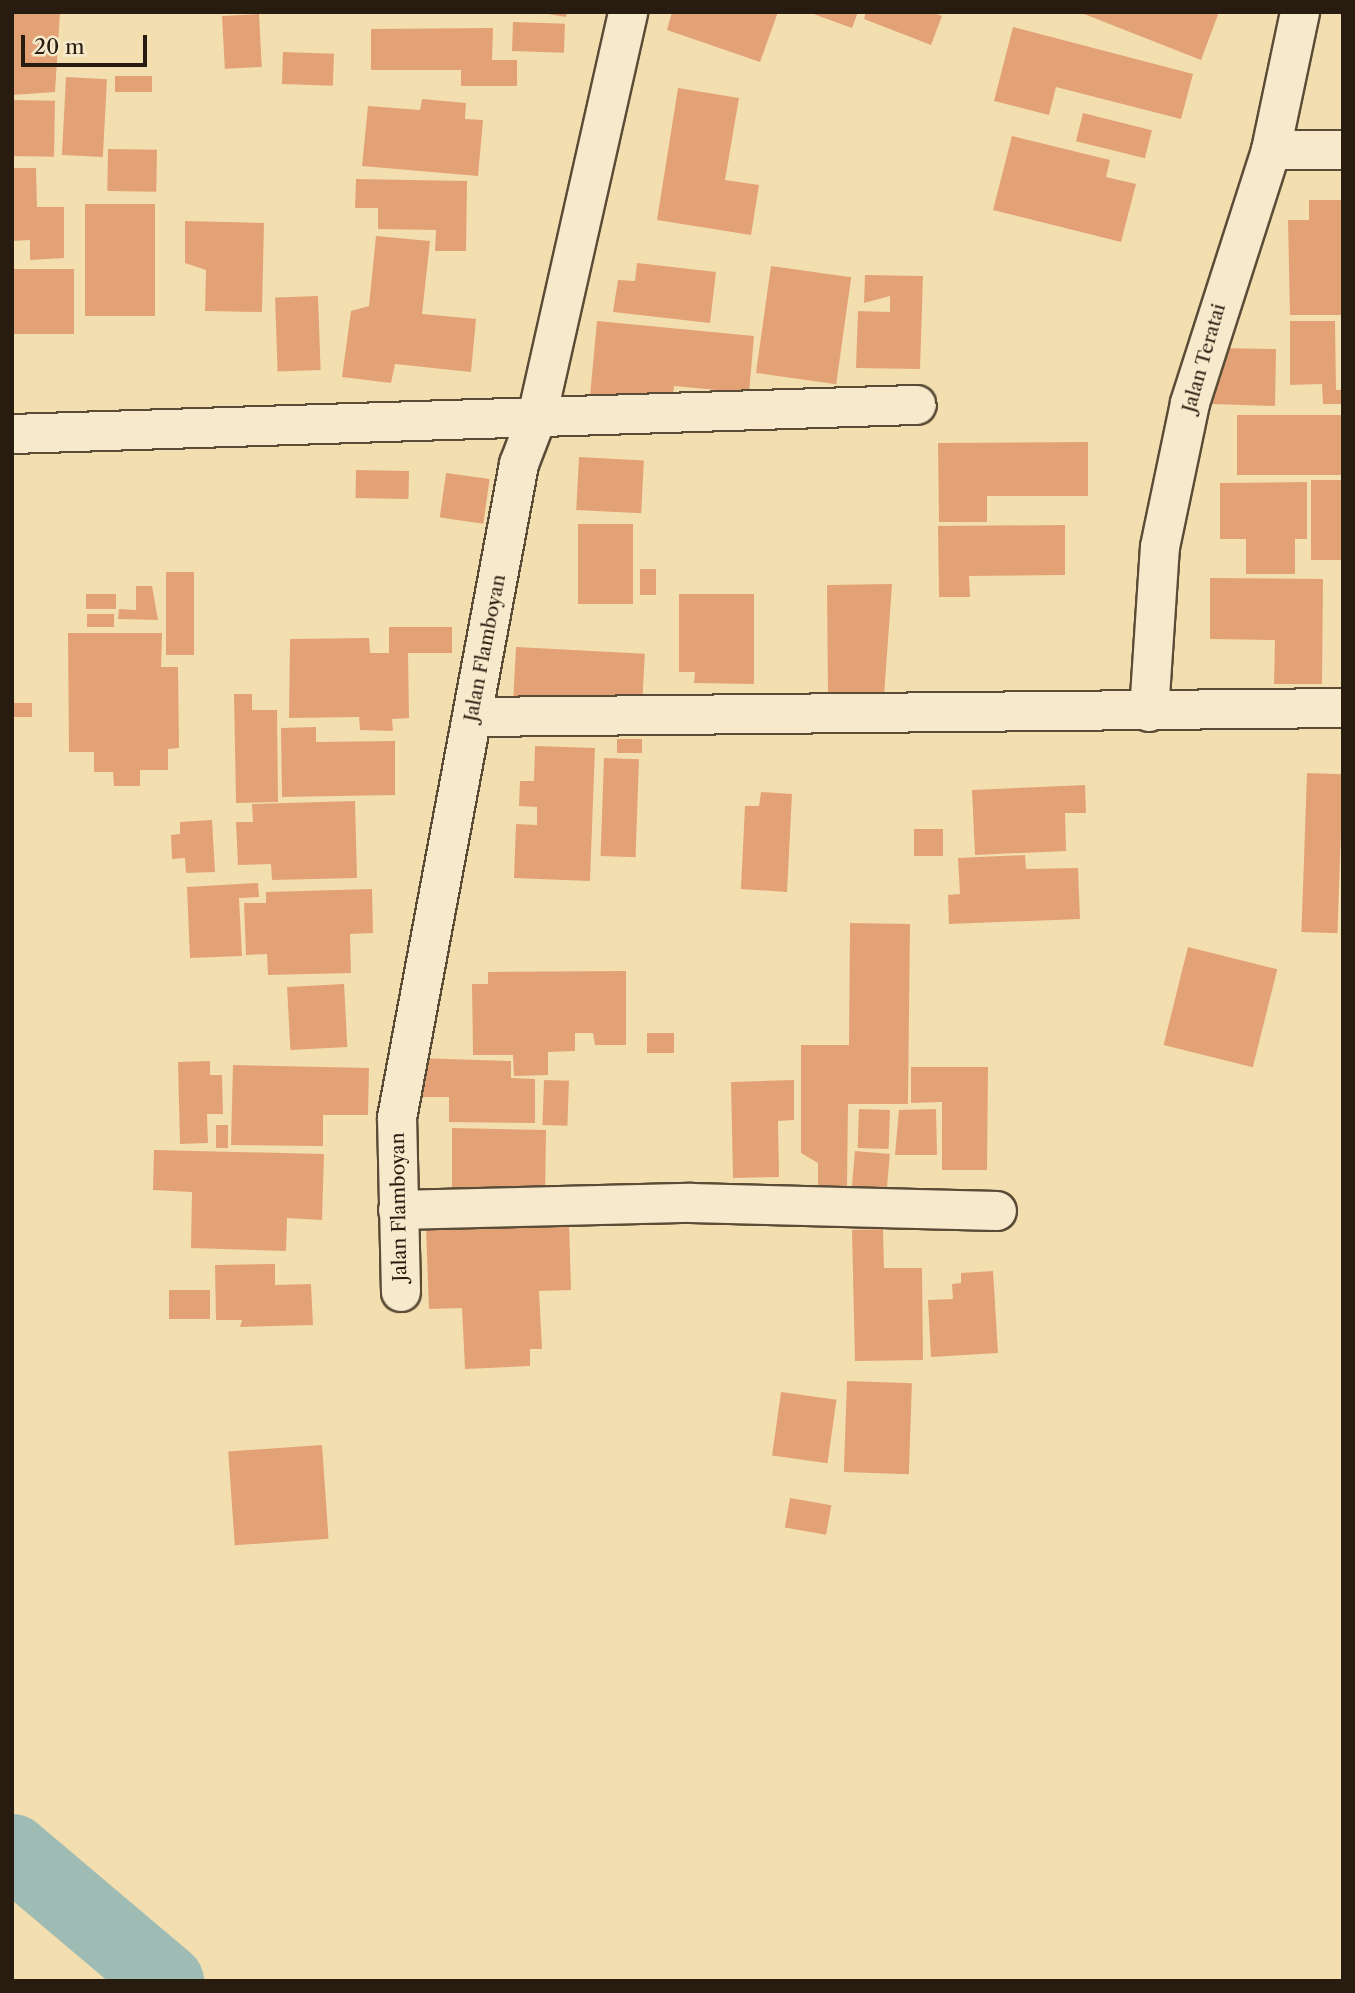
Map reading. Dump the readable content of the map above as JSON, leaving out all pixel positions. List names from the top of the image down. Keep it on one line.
{"streets":{"street":["Jalan Teratai","Jalan Flamboyan"]},"scale_bar":"20 m"}
